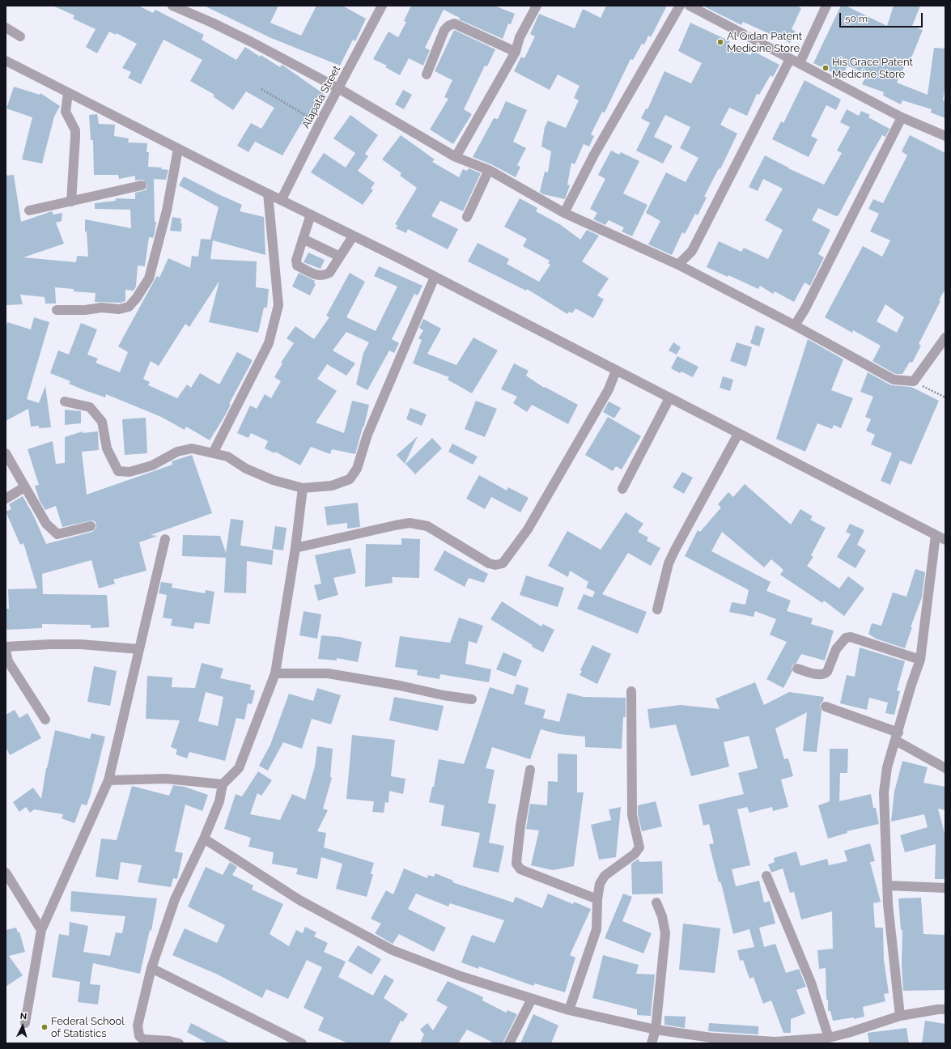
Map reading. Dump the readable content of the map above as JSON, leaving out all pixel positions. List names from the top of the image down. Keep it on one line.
{"streets":{"street":["Alapata Street"]},"places":["Al Qidan Patent Medicine Store","His Grace Patent Medicine Store","Federal School of Statistics"],"scale_bar":"50 m","north":"top"}
